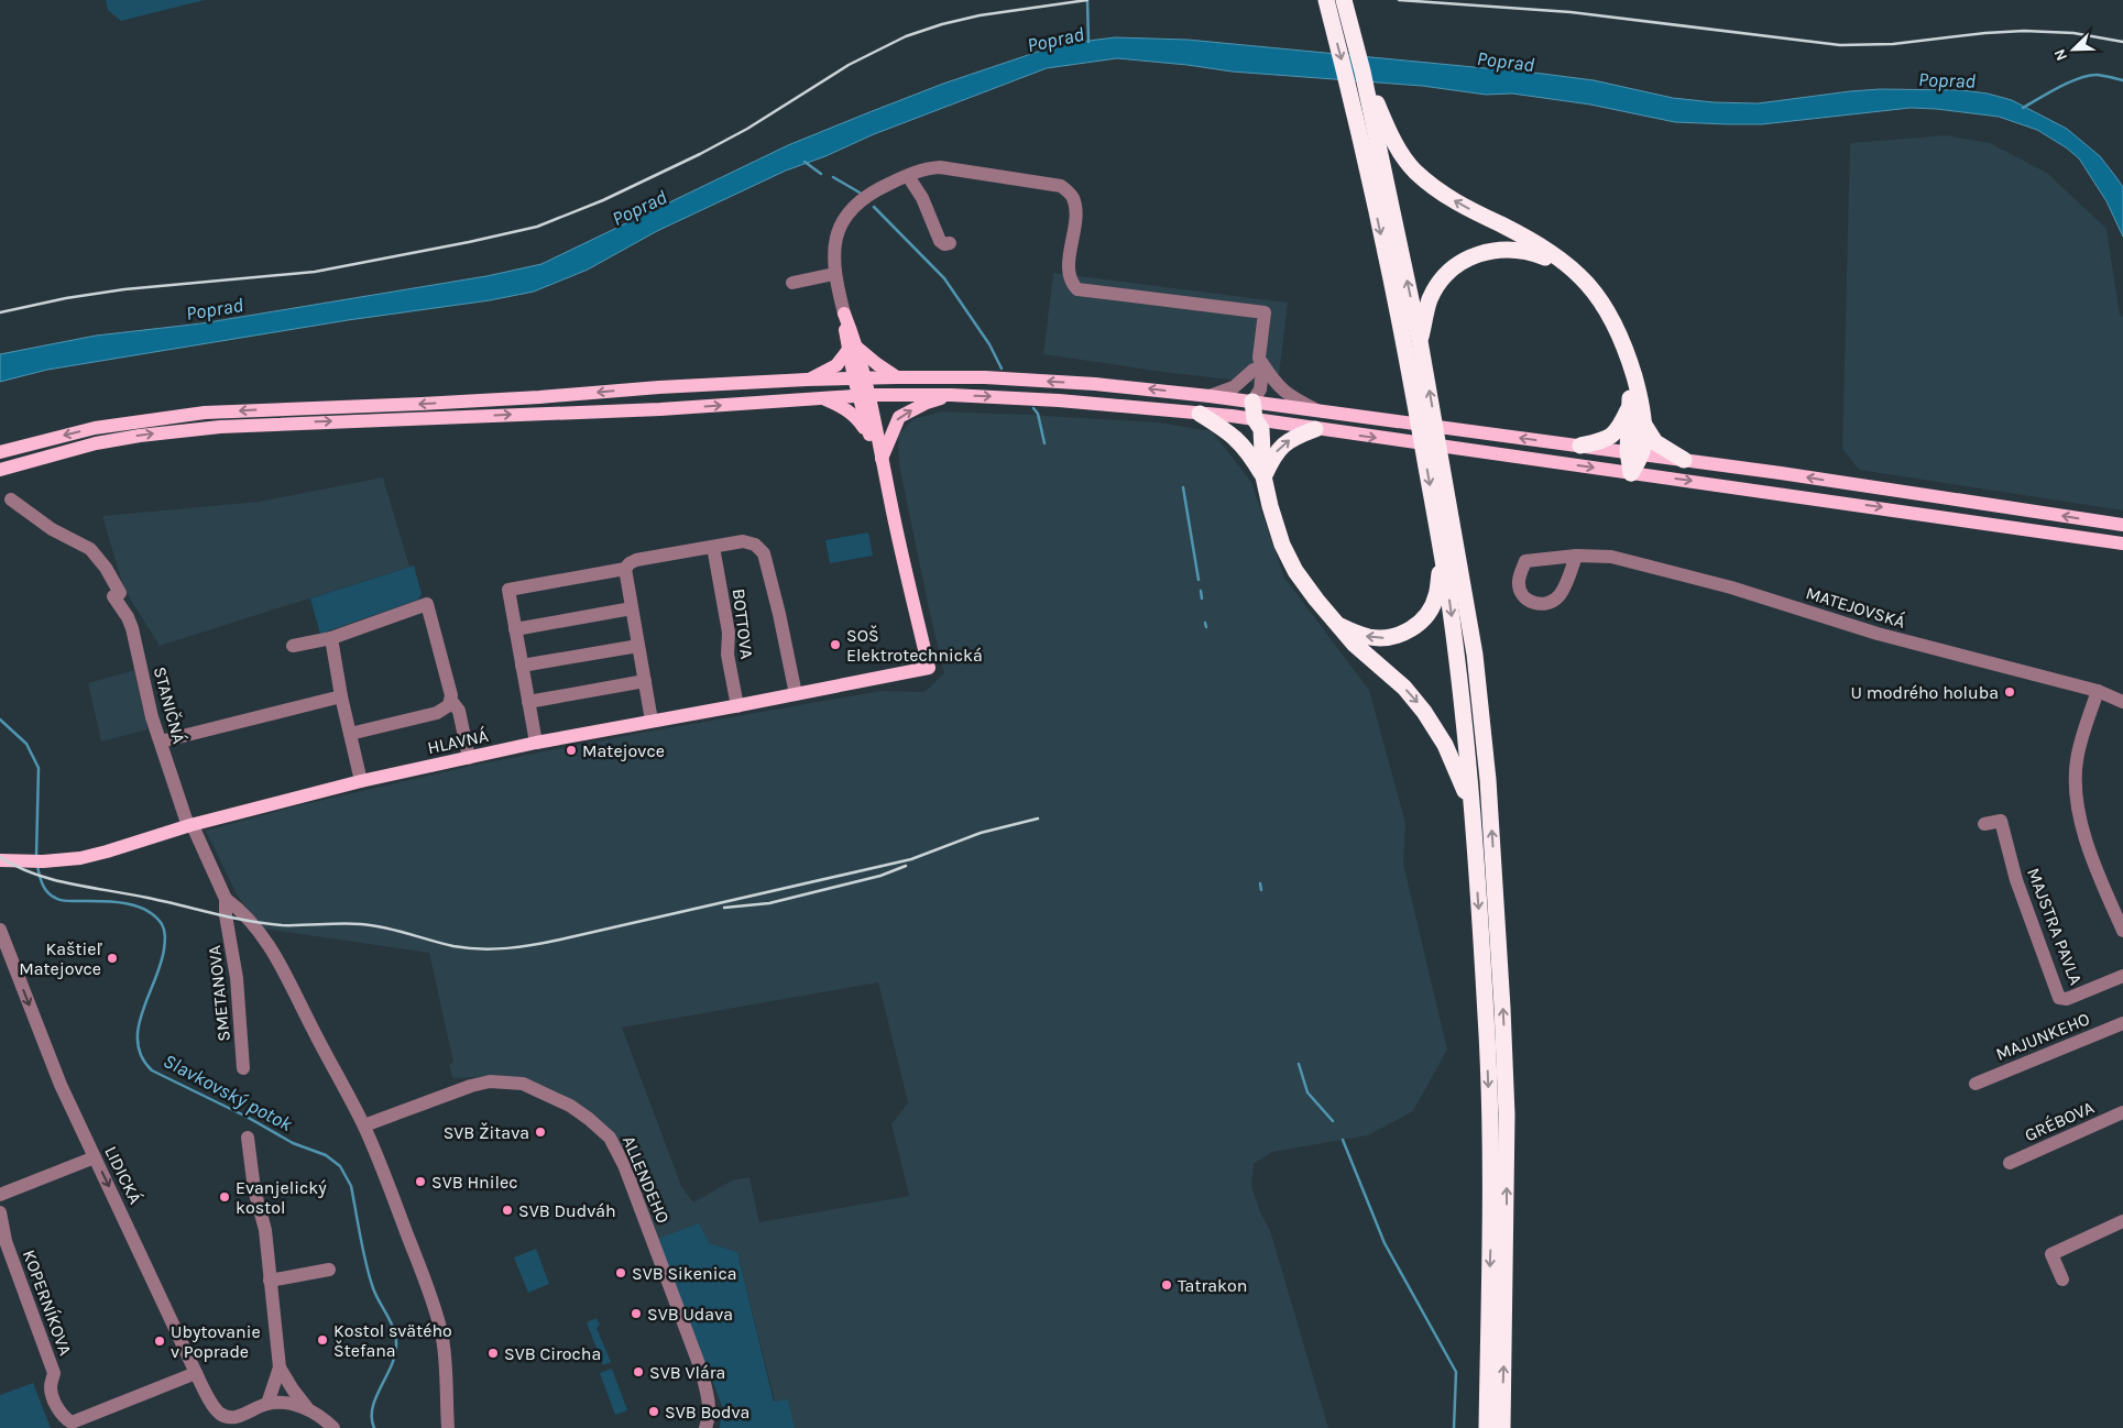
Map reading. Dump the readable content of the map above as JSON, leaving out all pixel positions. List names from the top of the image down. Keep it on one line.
{"streets":{"main road":["HLAVNÁ"],"street":["MATEJOVSKÁ","BOTTOVA","STANIČNÁ","MAJSTRA PAVLA","SMETANOVA","MAJUNKEHO","GRÉBOVA","LIDICKÁ","ALLENDEHO","KOPERNÍKOVA"]},"crossings":[["BOTTOVA","HLAVNÁ"],["STANIČNÁ","HLAVNÁ"],["STANIČNÁ","SMETANOVA"],["LIDICKÁ","KOPERNÍKOVA"]],"one_way":["LIDICKÁ"],"water":["Poprad","Slavkovský potok"],"places":["SOŠ Elektrotechnická","U modrého holuba","Matejovce","Kaštieľ Matejovce","SVB Žitava","SVB Hnilec","Evanjelický kostol","SVB Dudváh","SVB Sikenica","Tatrakon","SVB Udava","Kostol svätého Štefana","Ubytovanie v Poprade","SVB Cirocha","SVB Vlára","SVB Bodva"],"north":"bottom left"}
